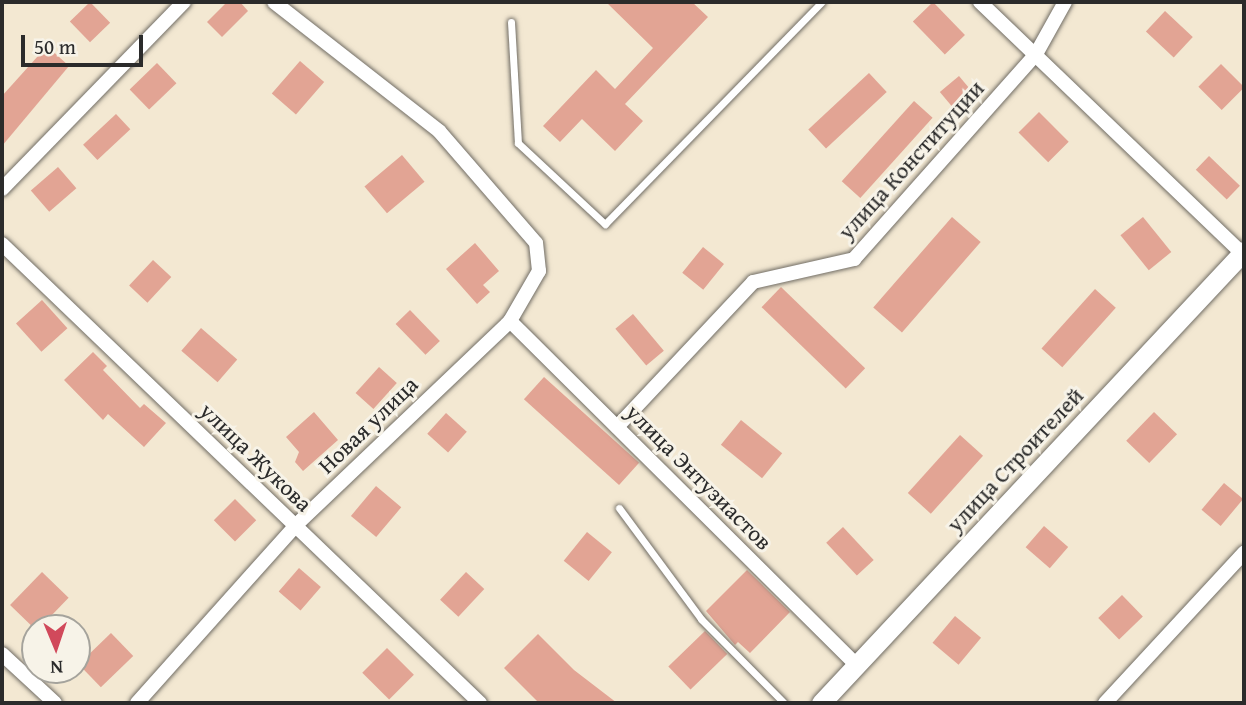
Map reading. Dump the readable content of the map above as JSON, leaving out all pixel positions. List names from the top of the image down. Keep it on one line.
{"streets":{"main road":["улица Строителей"],"street":["улица Конституции","Новая улица","улица Жукова","улица Энтузиастов"]},"crossings":[["улица Конституции","улица Энтузиастов"],["Новая улица","улица Жукова"],["Новая улица","улица Энтузиастов"],["улица Строителей","улица Энтузиастов"]],"scale_bar":"50 m","north":"bottom"}
